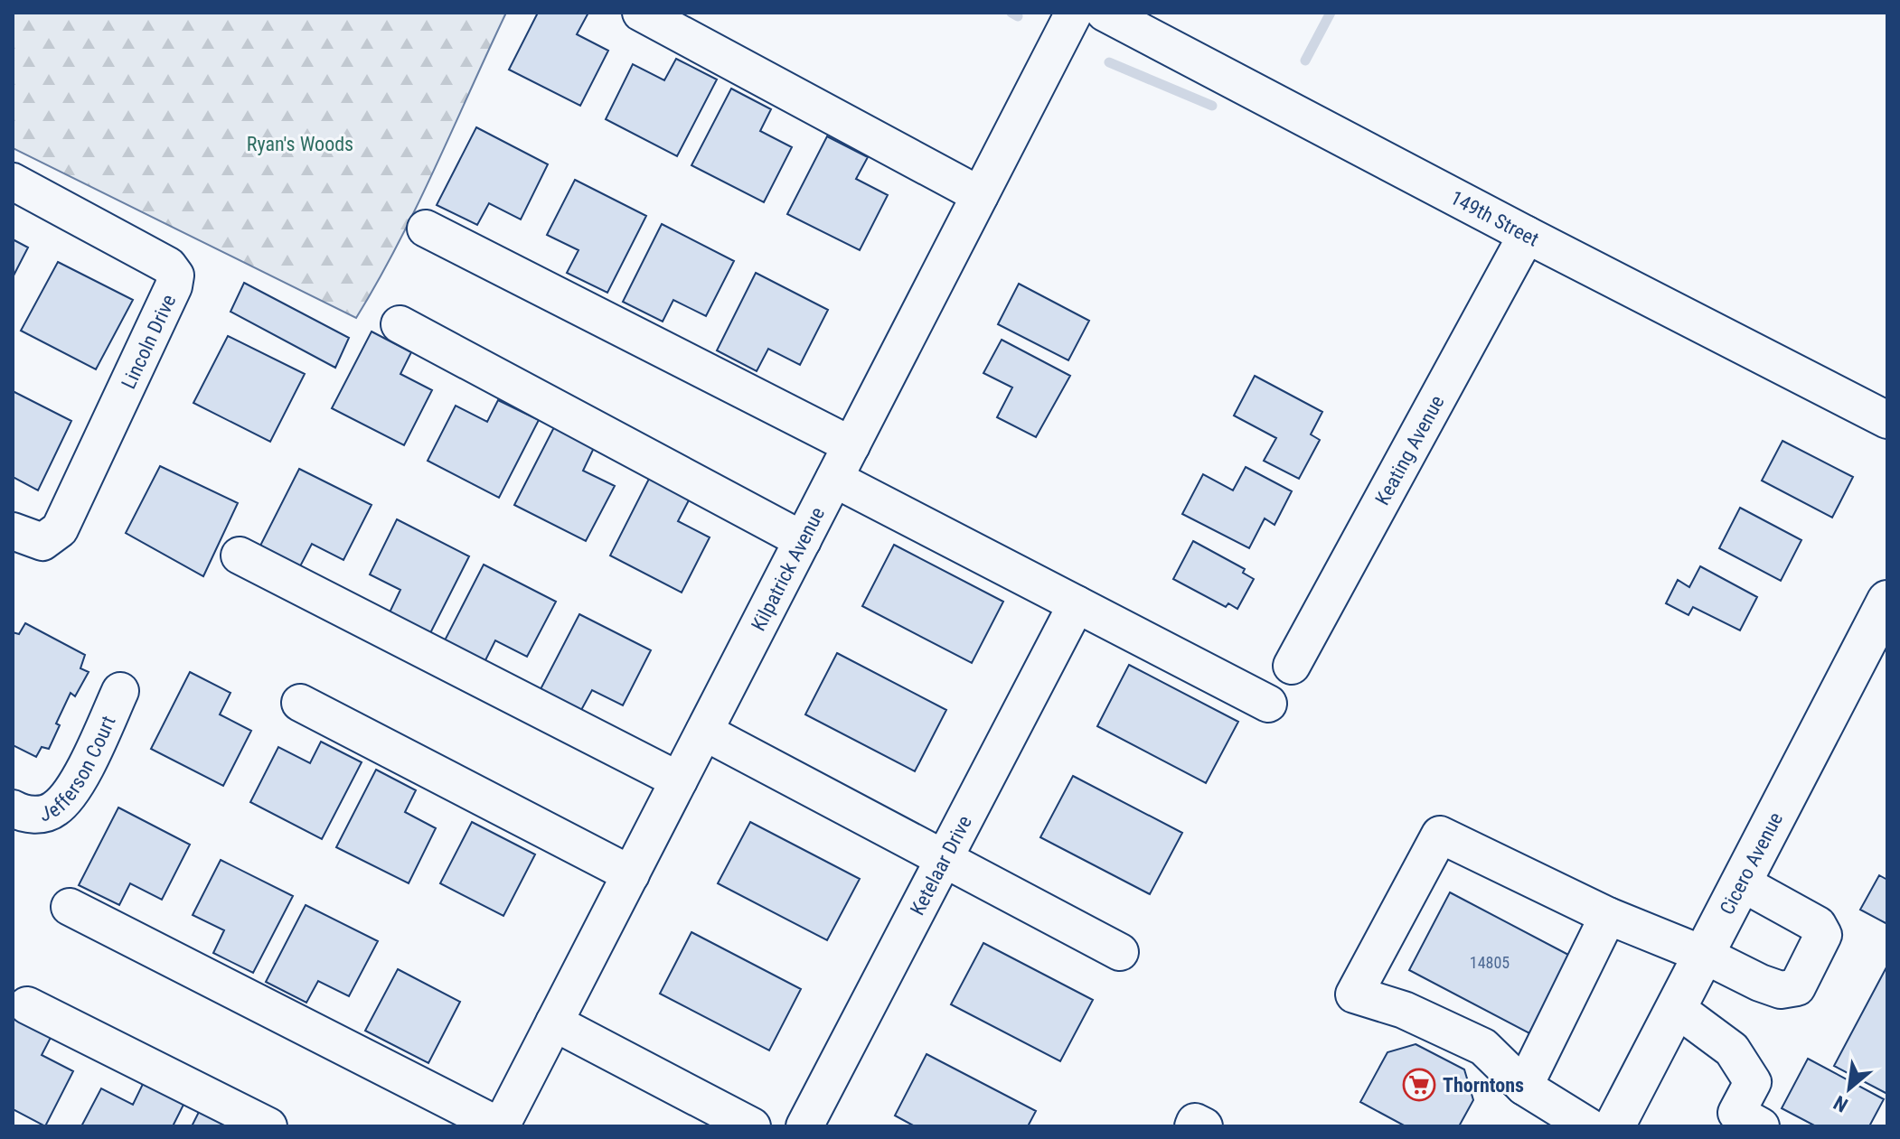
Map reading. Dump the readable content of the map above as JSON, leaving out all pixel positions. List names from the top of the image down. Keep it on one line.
{"streets":{"main road":["Cicero Avenue"],"street":["149th Street","Lincoln Drive","Keating Avenue","Kilpatrick Avenue","Jefferson Court","Ketelaar Drive"]},"crossings":[["149th Street","Keating Avenue"]],"parks":["Ryan's Woods"],"places":{"supermarket":["Thorntons"]},"house_numbers":["14805"],"north":"bottom left"}
